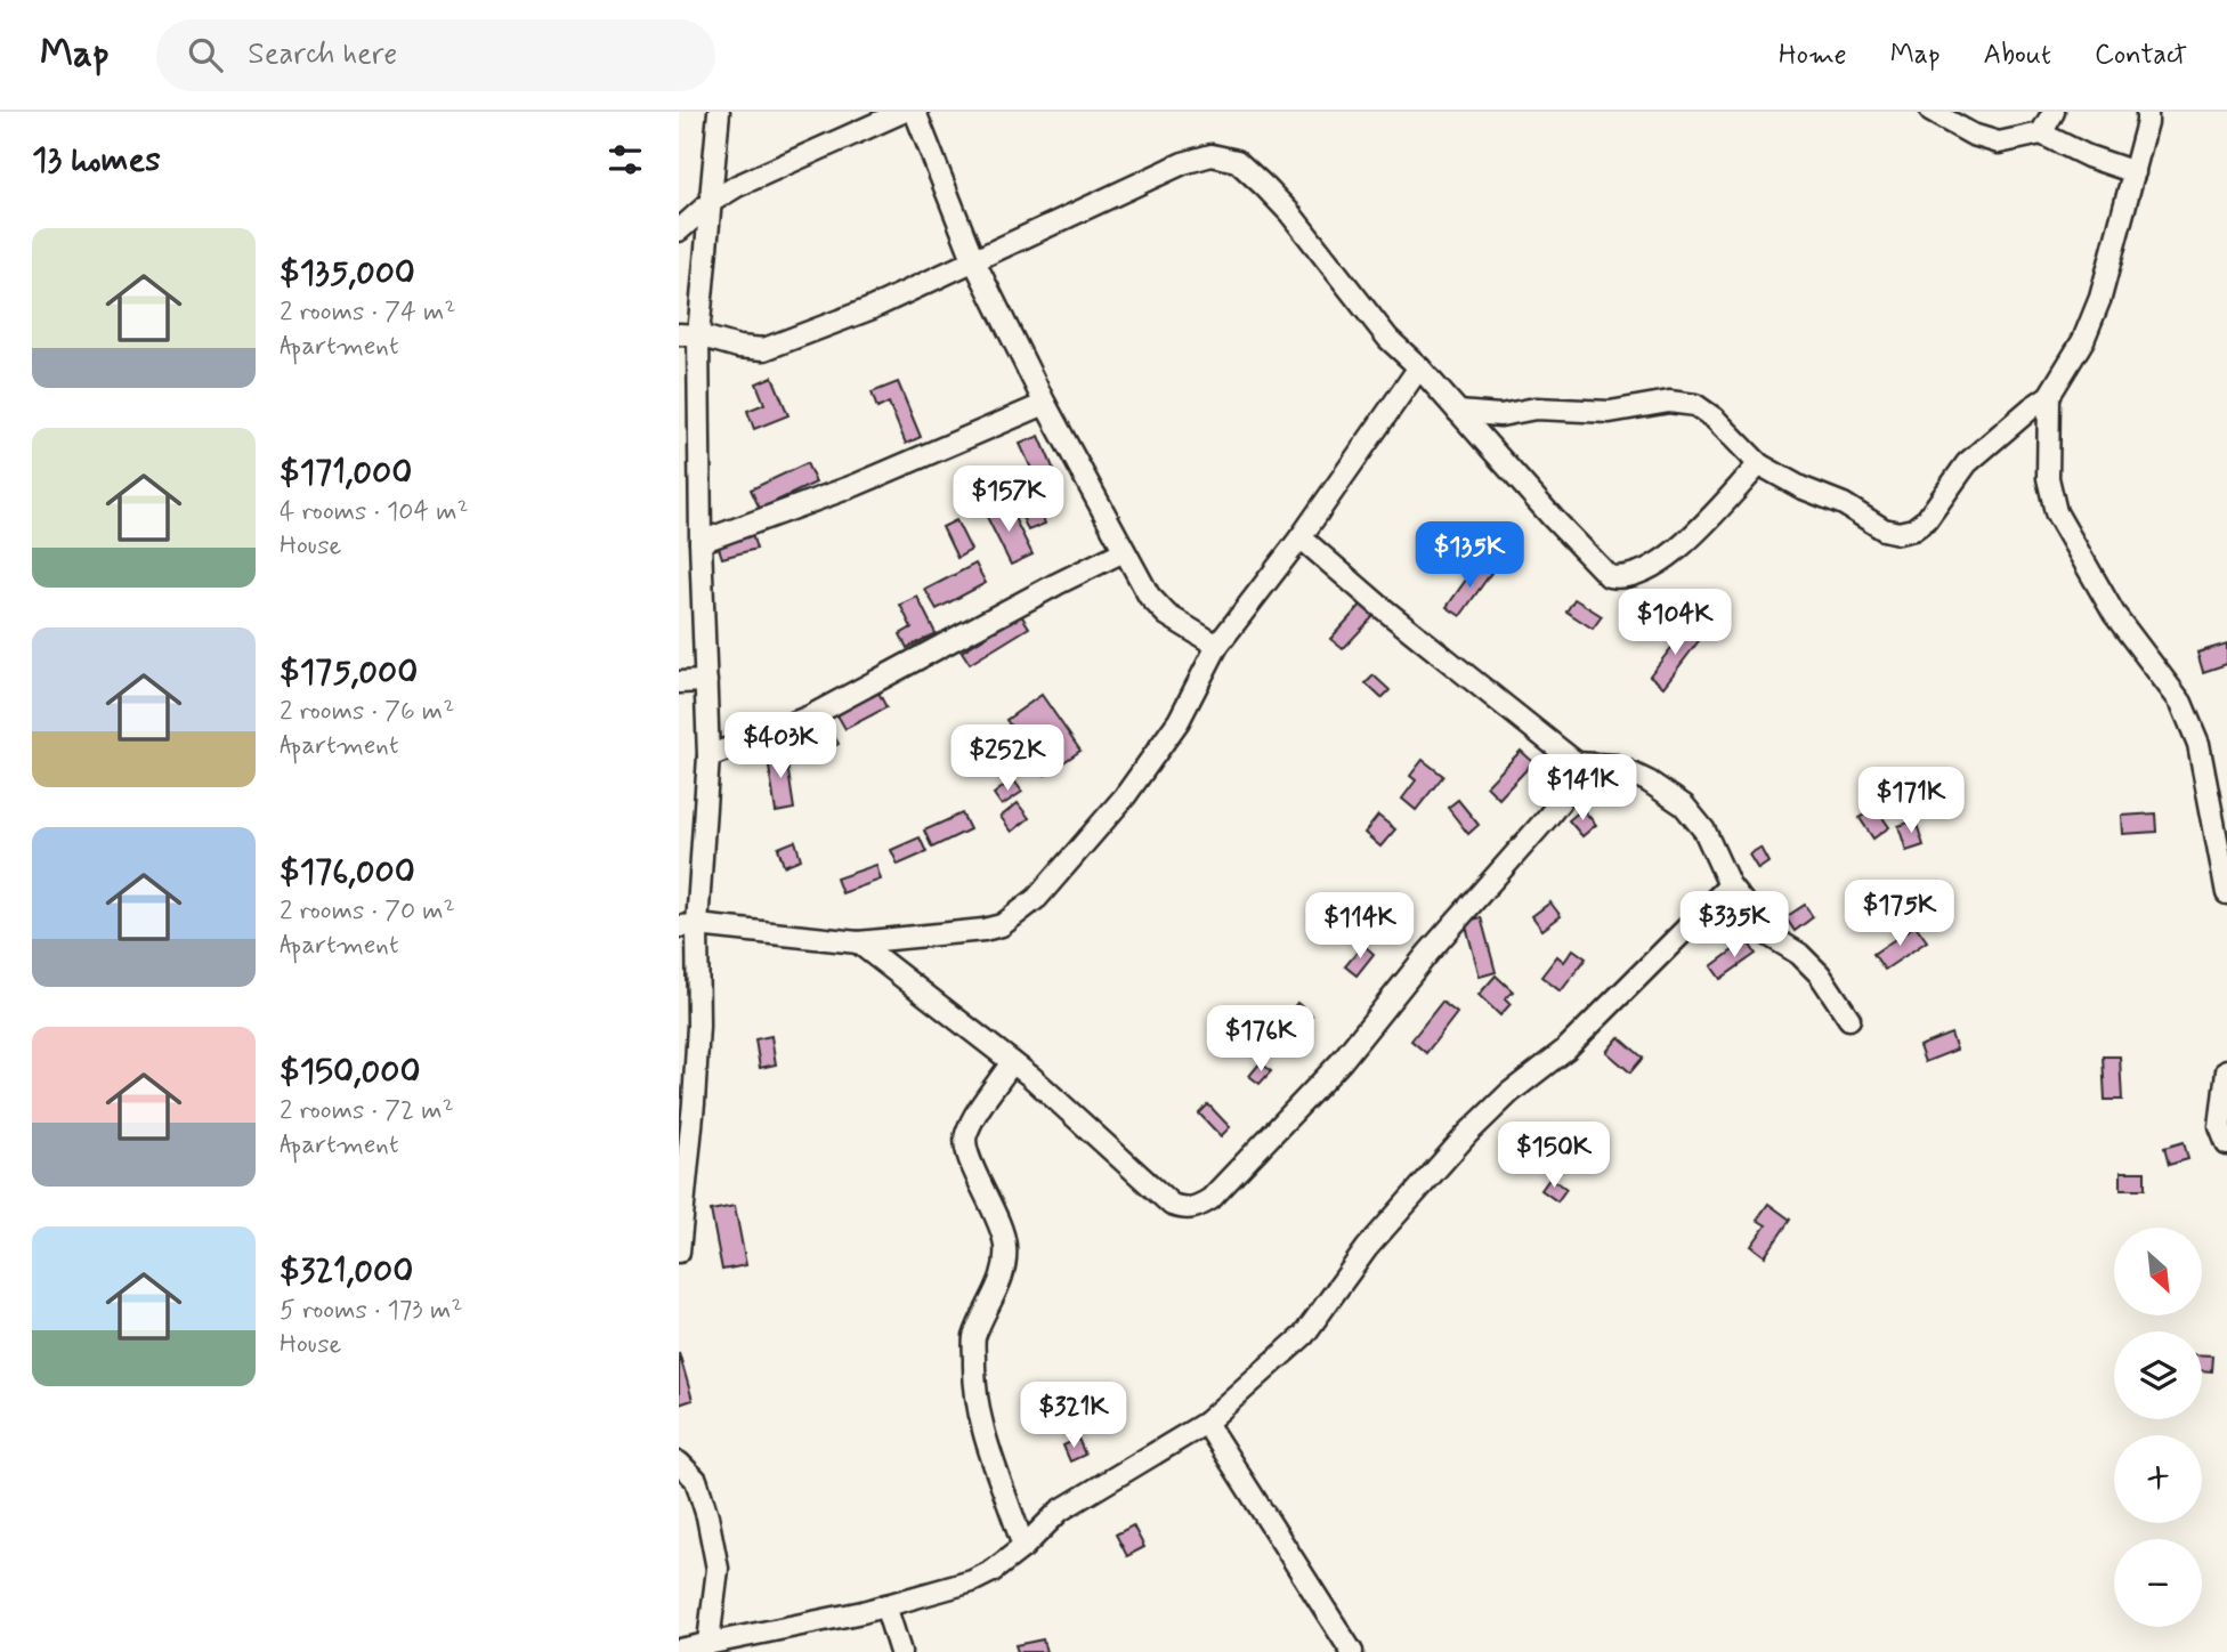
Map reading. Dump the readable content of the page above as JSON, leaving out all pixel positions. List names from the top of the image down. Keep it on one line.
{"north":"bottom right","page":{"header":"Map","search":"Search here","nav":["Home","Map","About","Contact"],"heading":"13 homes","list":[{"name":"$135,000","note":"2 rooms · 74 m² · Apartment"},{"name":"$171,000","note":"4 rooms · 104 m² · House"},{"name":"$175,000","note":"2 rooms · 76 m² · Apartment"},{"name":"$176,000","note":"2 rooms · 70 m² · Apartment"},{"name":"$150,000","note":"2 rooms · 72 m² · Apartment"},{"name":"$321,000","note":"5 rooms · 173 m² · House"}],"price":["$157K","$135K","$104K","$403K","$252K","$141K","$171K","$175K","$335K","$114K","$176K","$150K","$321K"],"map_buttons":["+","−"]}}
